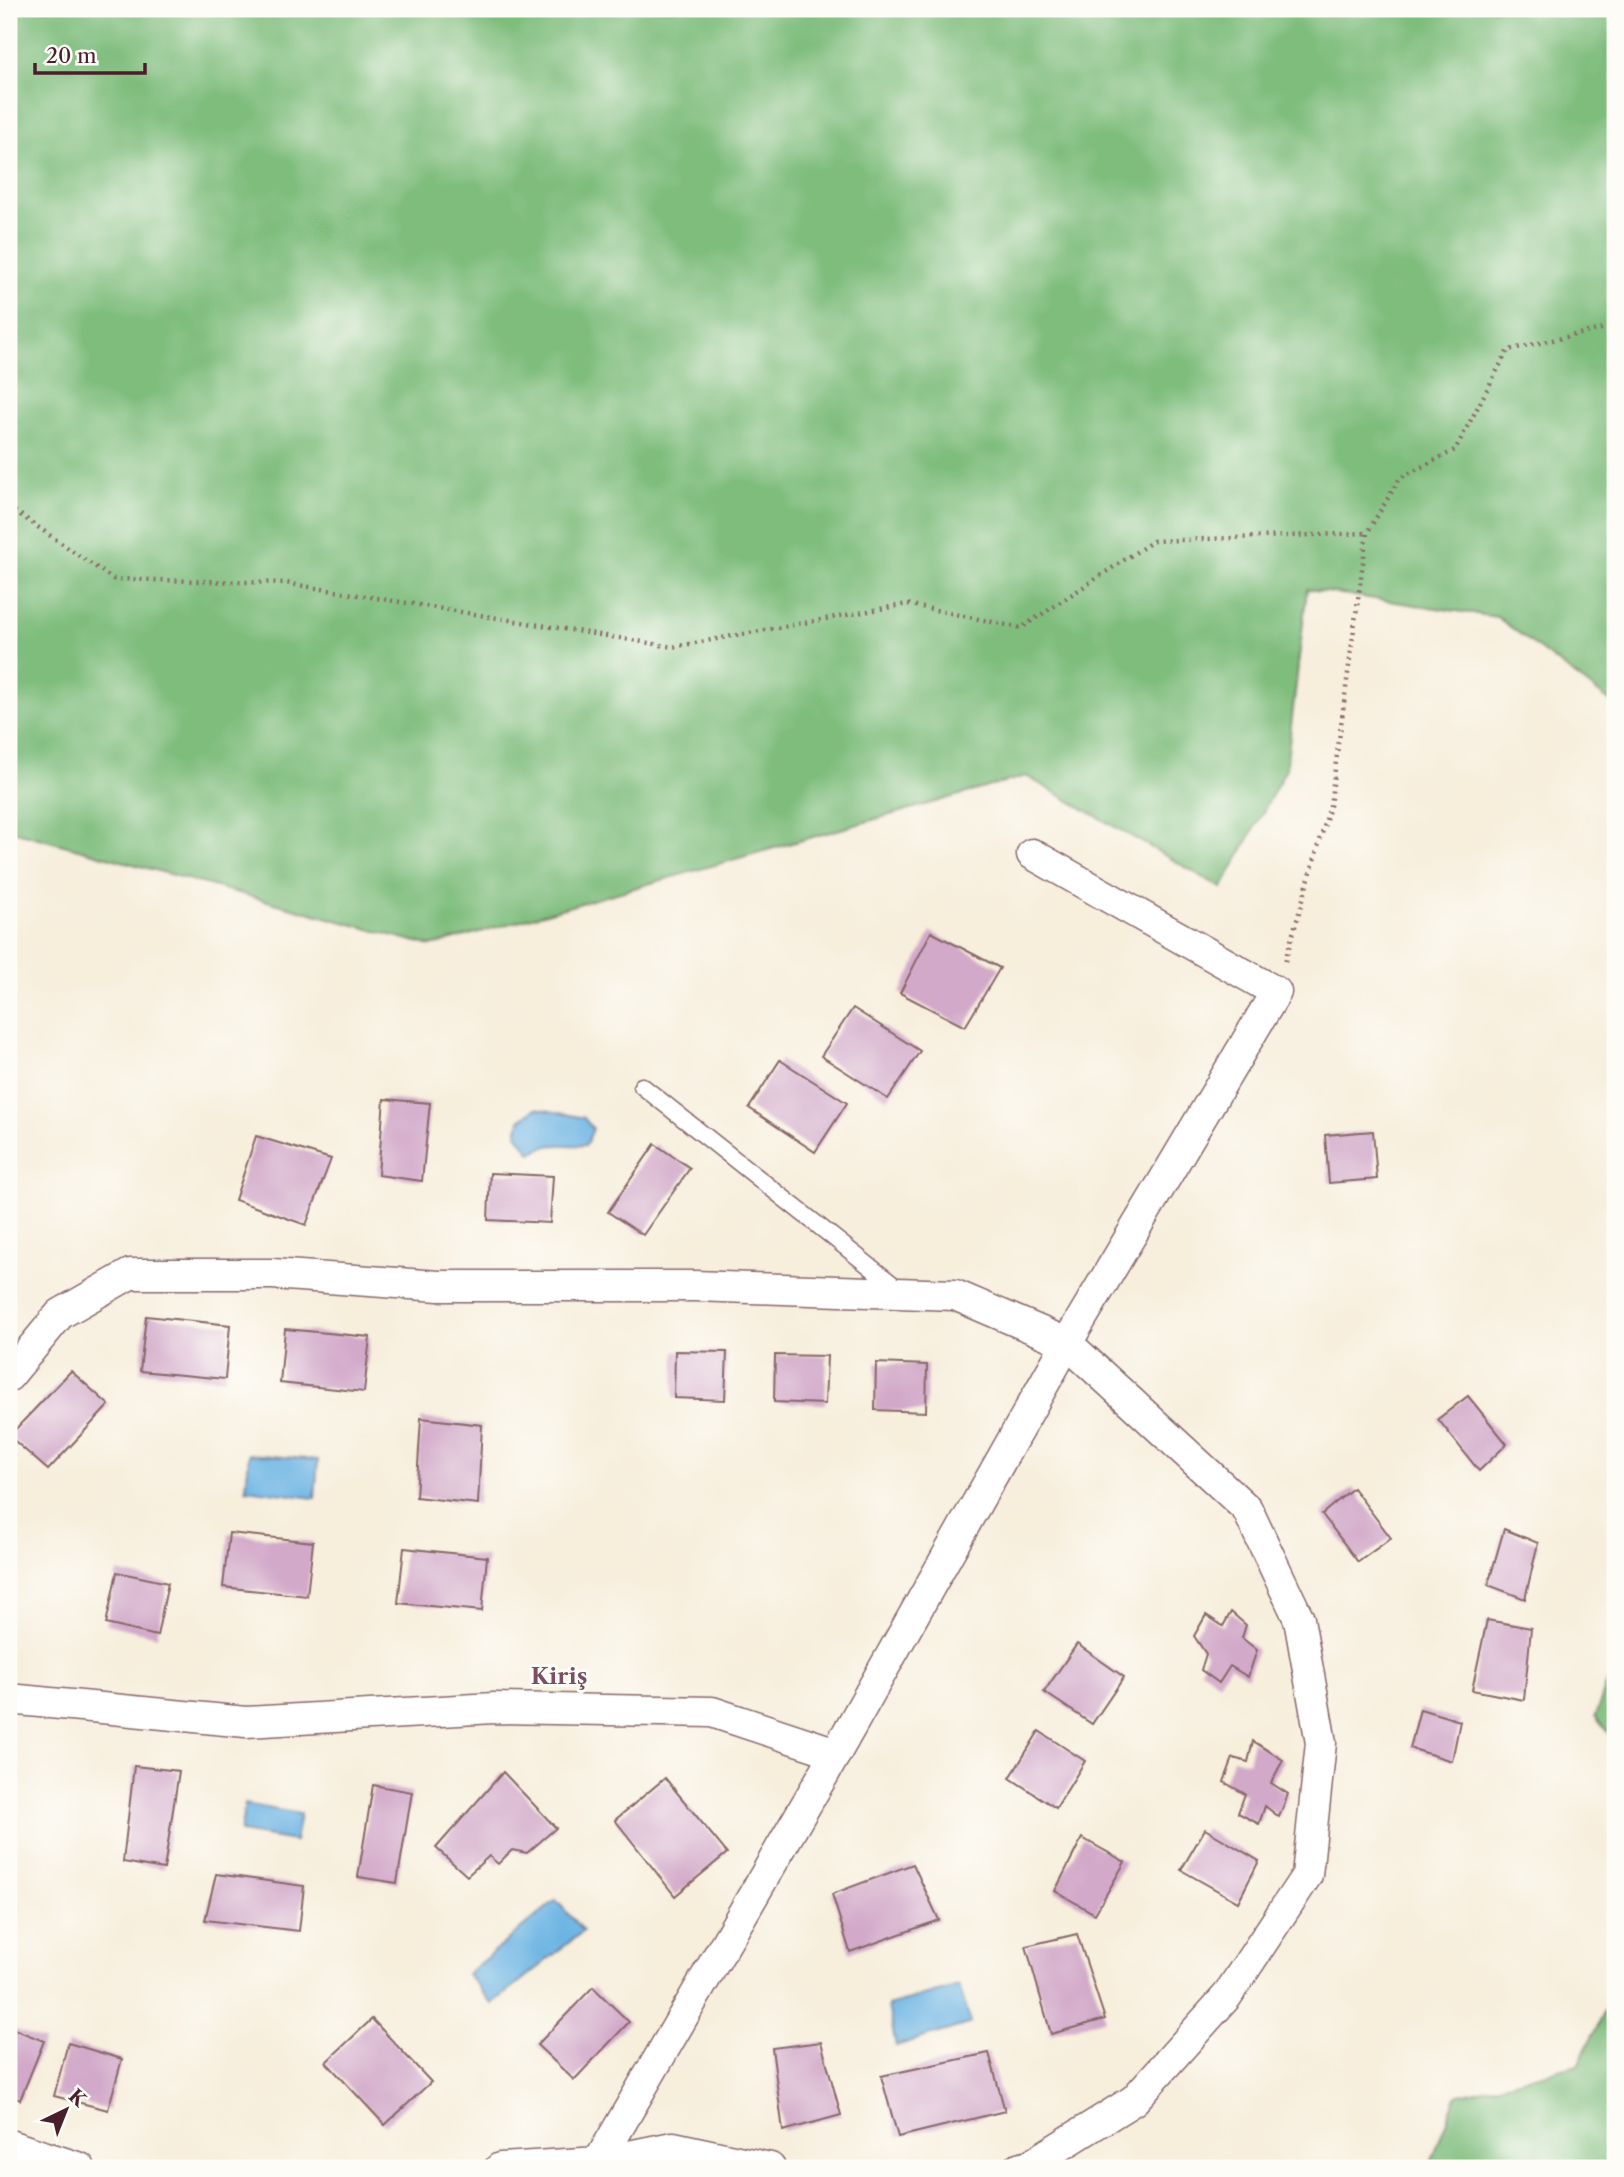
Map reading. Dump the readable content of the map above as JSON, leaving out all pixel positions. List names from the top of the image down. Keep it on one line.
{"districts":["Kiriş"],"scale_bar":"20 m","north":"top right"}
